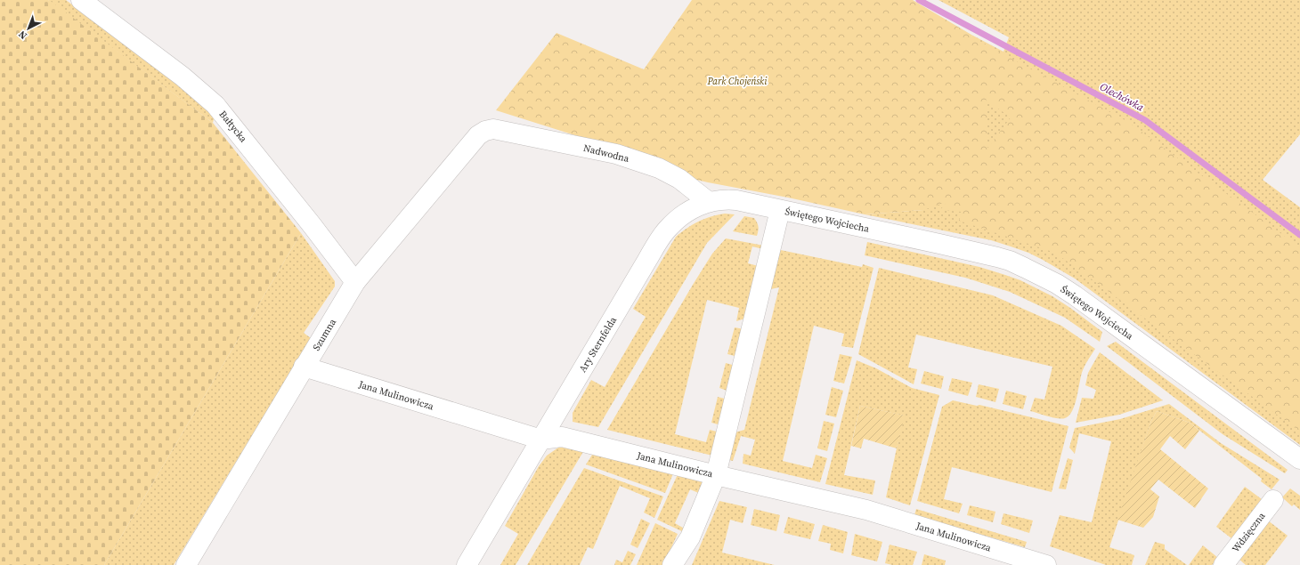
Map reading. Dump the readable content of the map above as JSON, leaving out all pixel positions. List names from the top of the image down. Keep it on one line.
{"streets":{"street":["Bałtycka","Nadwodna","Świętego Wojciecha","Szumna","Ary Sternfelda","Jana Mulinowicza","Wdzięczna"]},"crossings":[["Bałtycka","Szumna"],["Nadwodna","Szumna"],["Nadwodna","Ary Sternfelda"],["Świętego Wojciecha","Ary Sternfelda"],["Szumna","Jana Mulinowicza"],["Ary Sternfelda","Jana Mulinowicza"]],"water":["Olechówka"],"parks":["Park Chojeński"],"north":"bottom left"}
